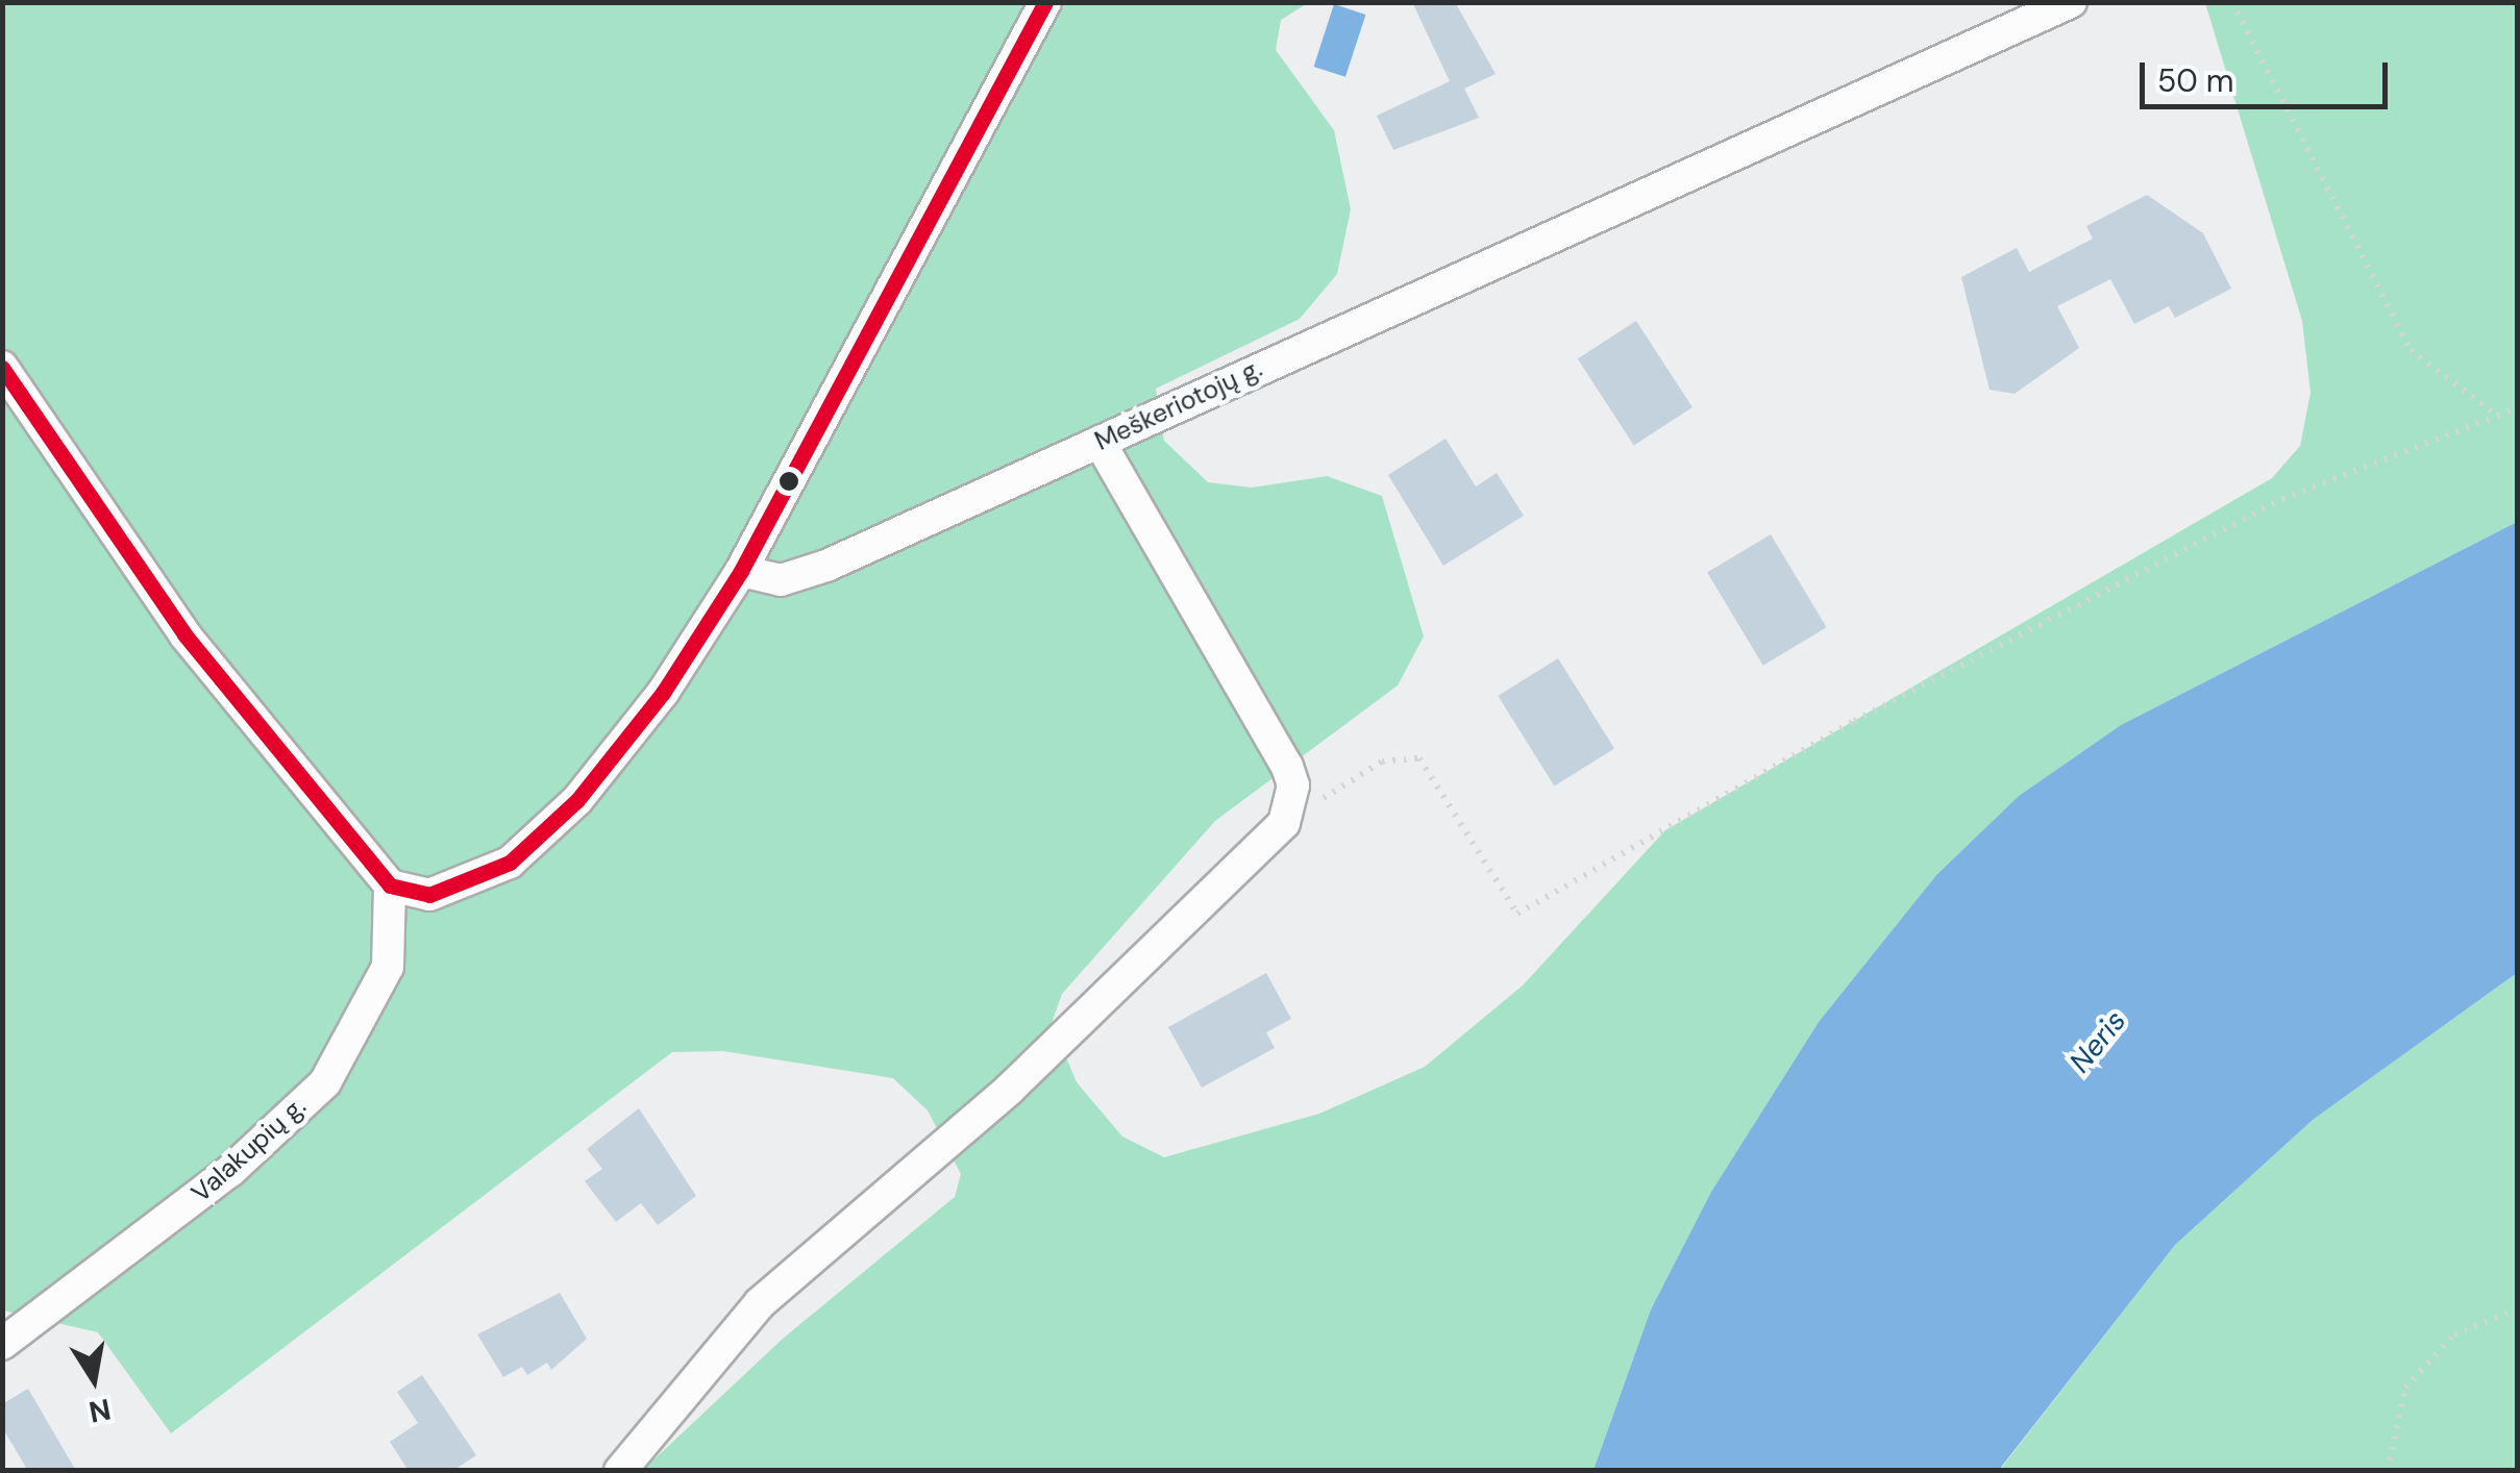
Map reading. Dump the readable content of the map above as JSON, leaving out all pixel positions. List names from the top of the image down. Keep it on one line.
{"streets":{"street":["Meškeriotojų g.","Valakupių g."]},"water":["Neris"],"scale_bar":"50 m","north":"bottom"}
